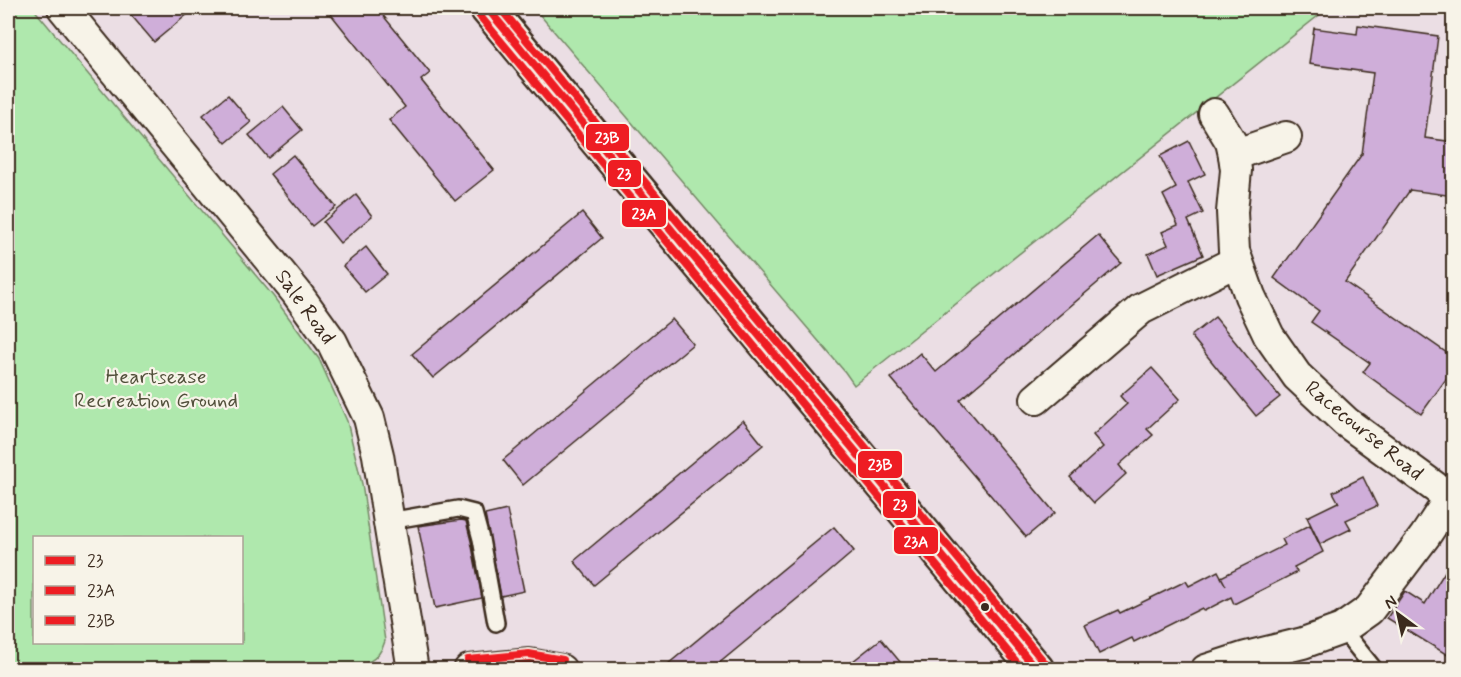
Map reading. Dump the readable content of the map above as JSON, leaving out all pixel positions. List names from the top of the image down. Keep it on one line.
{"streets":{"street":["Sale Road","Racecourse Road"]},"parks":["Heartsease Recreation Ground"],"lines":["transit line 23","transit line 23B","transit line 23A"],"legend":["23","23A","23B"],"north":"top left"}
